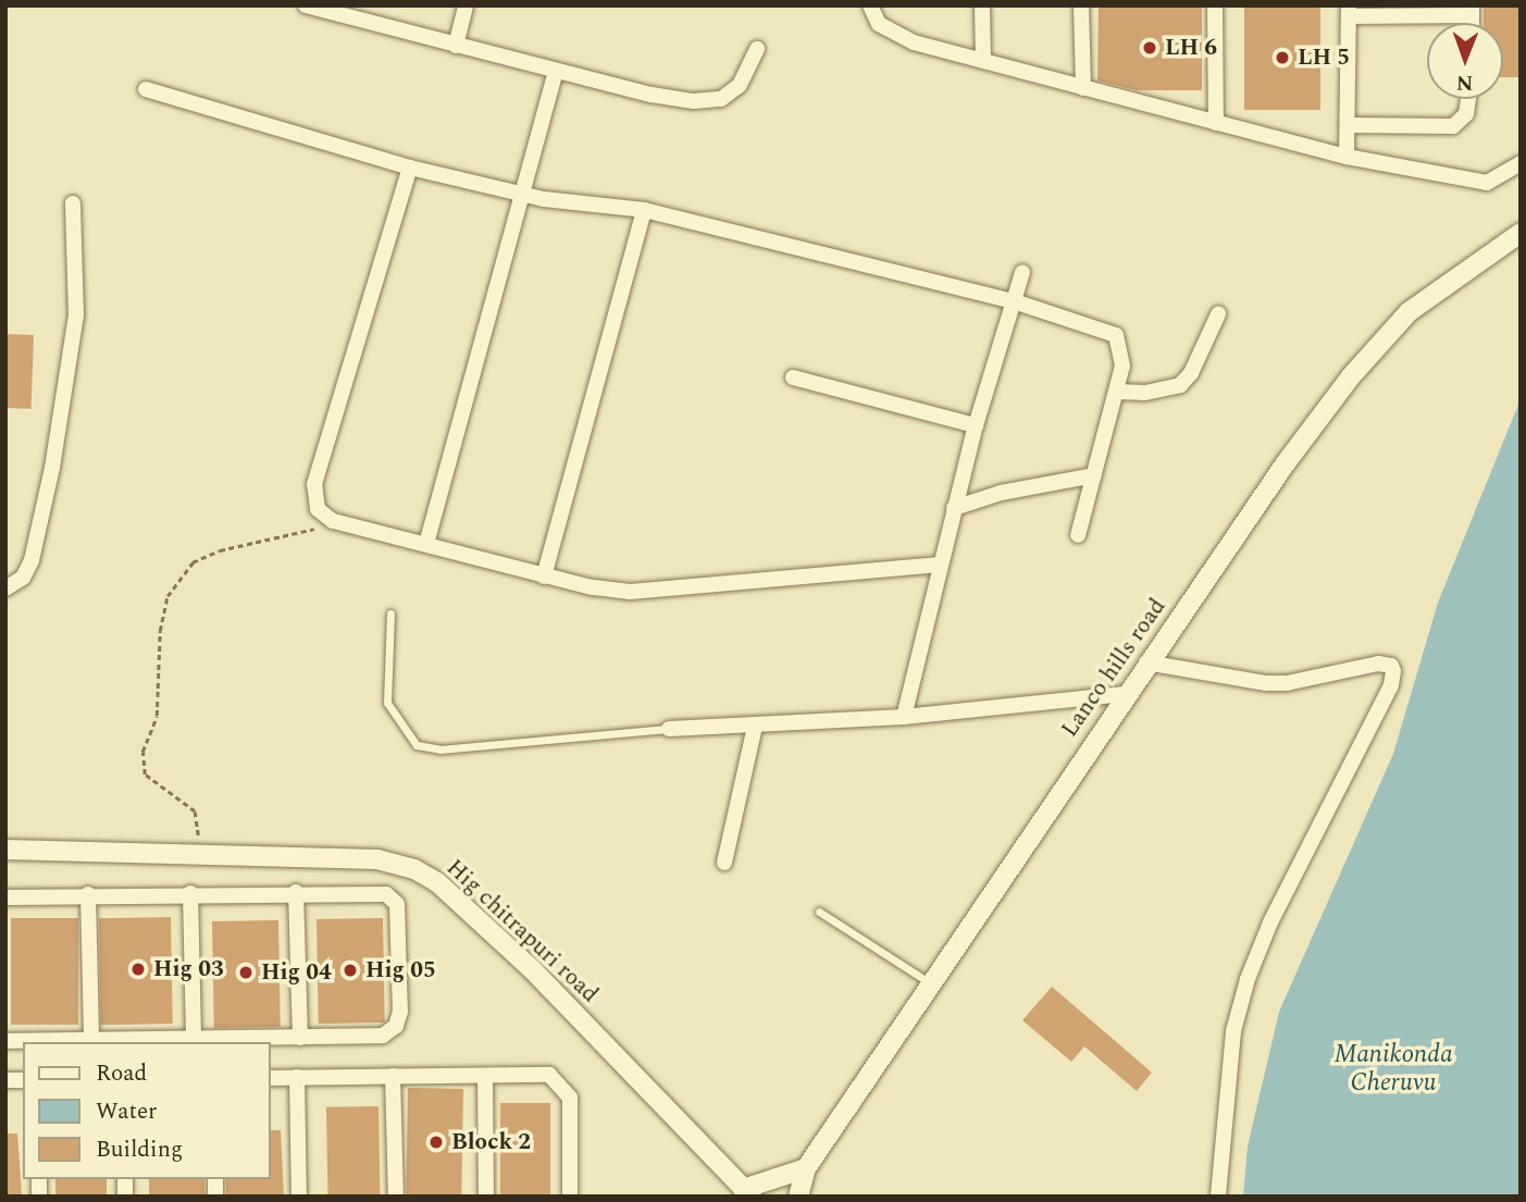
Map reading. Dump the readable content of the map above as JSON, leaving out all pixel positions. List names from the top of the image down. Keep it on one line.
{"streets":{"street":["Lanco hills road","Hig chitrapuri road"]},"water":["Manikonda Cheruvu"],"places":["LH 6","LH 5","Hig 03","Hig 05","Hig 04","Block 2"],"legend":["Road","Water","Building"],"north":"bottom"}
